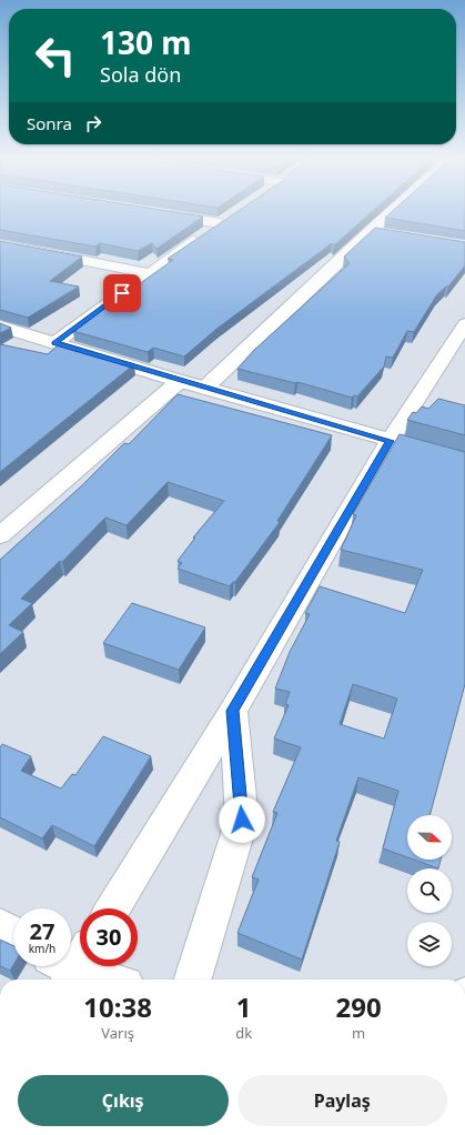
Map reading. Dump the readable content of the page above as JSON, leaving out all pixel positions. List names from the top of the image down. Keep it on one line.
{"north":"right","page":{"turn":["130 m","Sola dön"],"then":"Sonra","speed":"27 km/h","limit":"30","eta":["10:38","Varış","1","dk","290","m"],"buttons":["Çıkış","Paylaş"]}}
